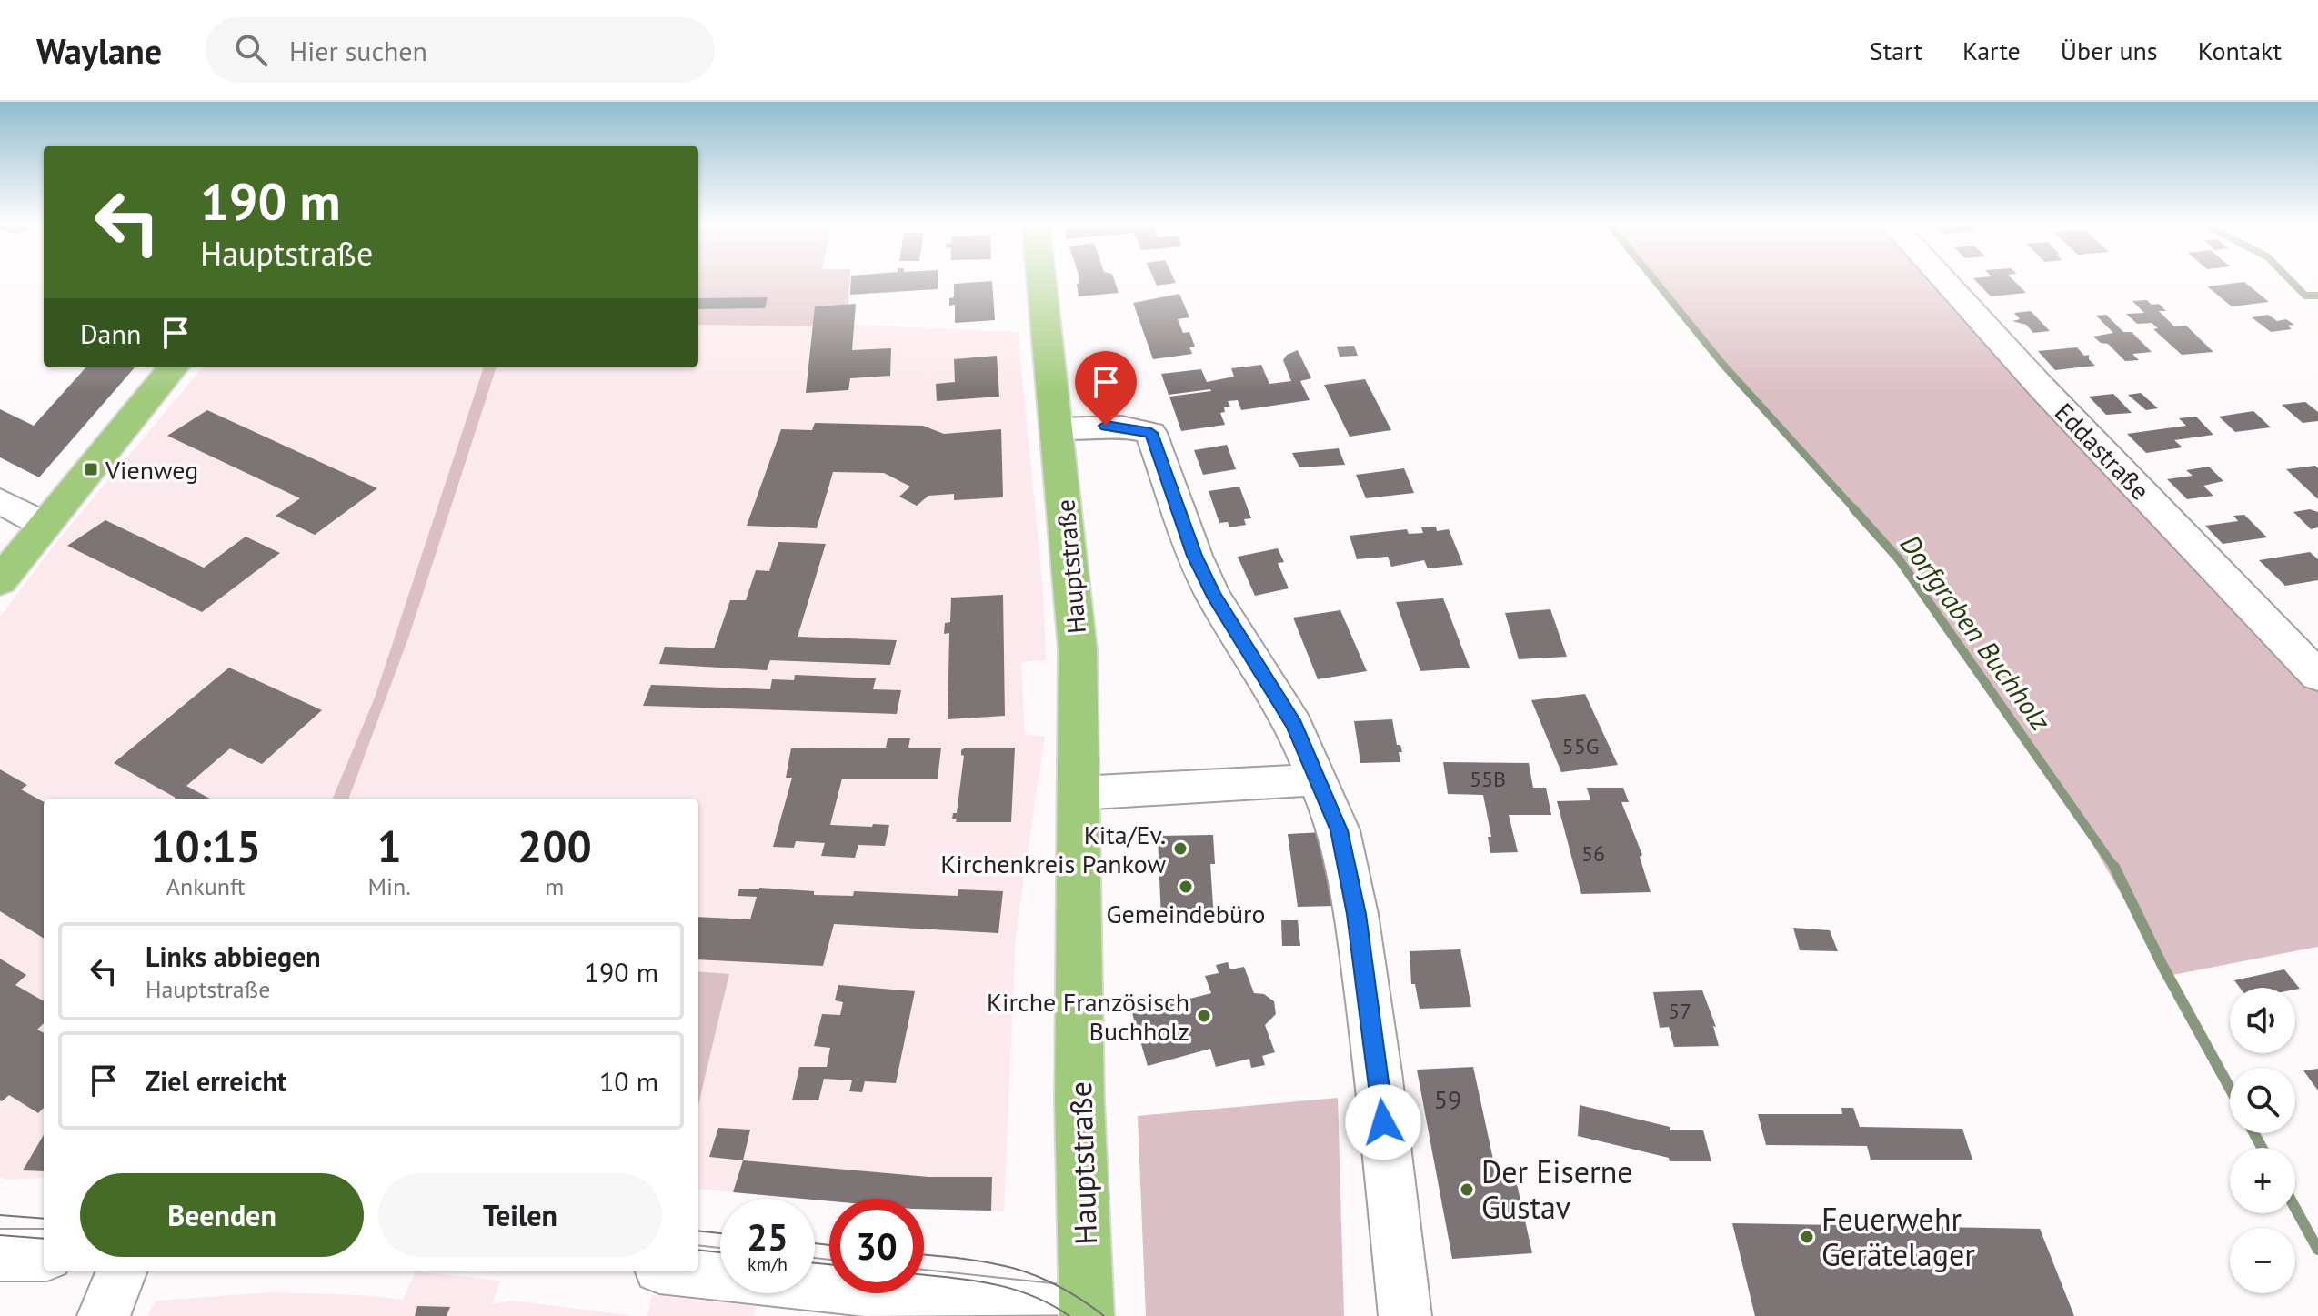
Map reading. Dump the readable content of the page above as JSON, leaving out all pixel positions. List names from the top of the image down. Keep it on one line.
{"streets":{"main road":["Hauptstraße"],"street":["Eddastraße"]},"water":["Dorfgraben Buchholz"],"places":{"transit":["Vienweg"],"other":["Kita/Ev. Kirchenkreis Pankow","Gemeindebüro","Kirche Französisch Buchholz","Der Eiserne Gustav","Feuerwehr Gerätelager"]},"house_numbers":["55G","55B","56","57","59"],"page":{"header":"Waylane","search":"Hier suchen","nav":["Start","Karte","Über uns","Kontakt"],"turn":["190 m","Hauptstraße"],"then":"Dann","eta":["10:15","Ankunft","1","Min.","200","m"],"list":[{"name":"Links abbiegen","note":"Hauptstraße","value":"190 m"},{"name":"Ziel erreicht","value":"10 m"}],"map_buttons":["+","−"],"buttons":["Beenden","Teilen"],"speed":"25 km/h","limit":"30"}}
